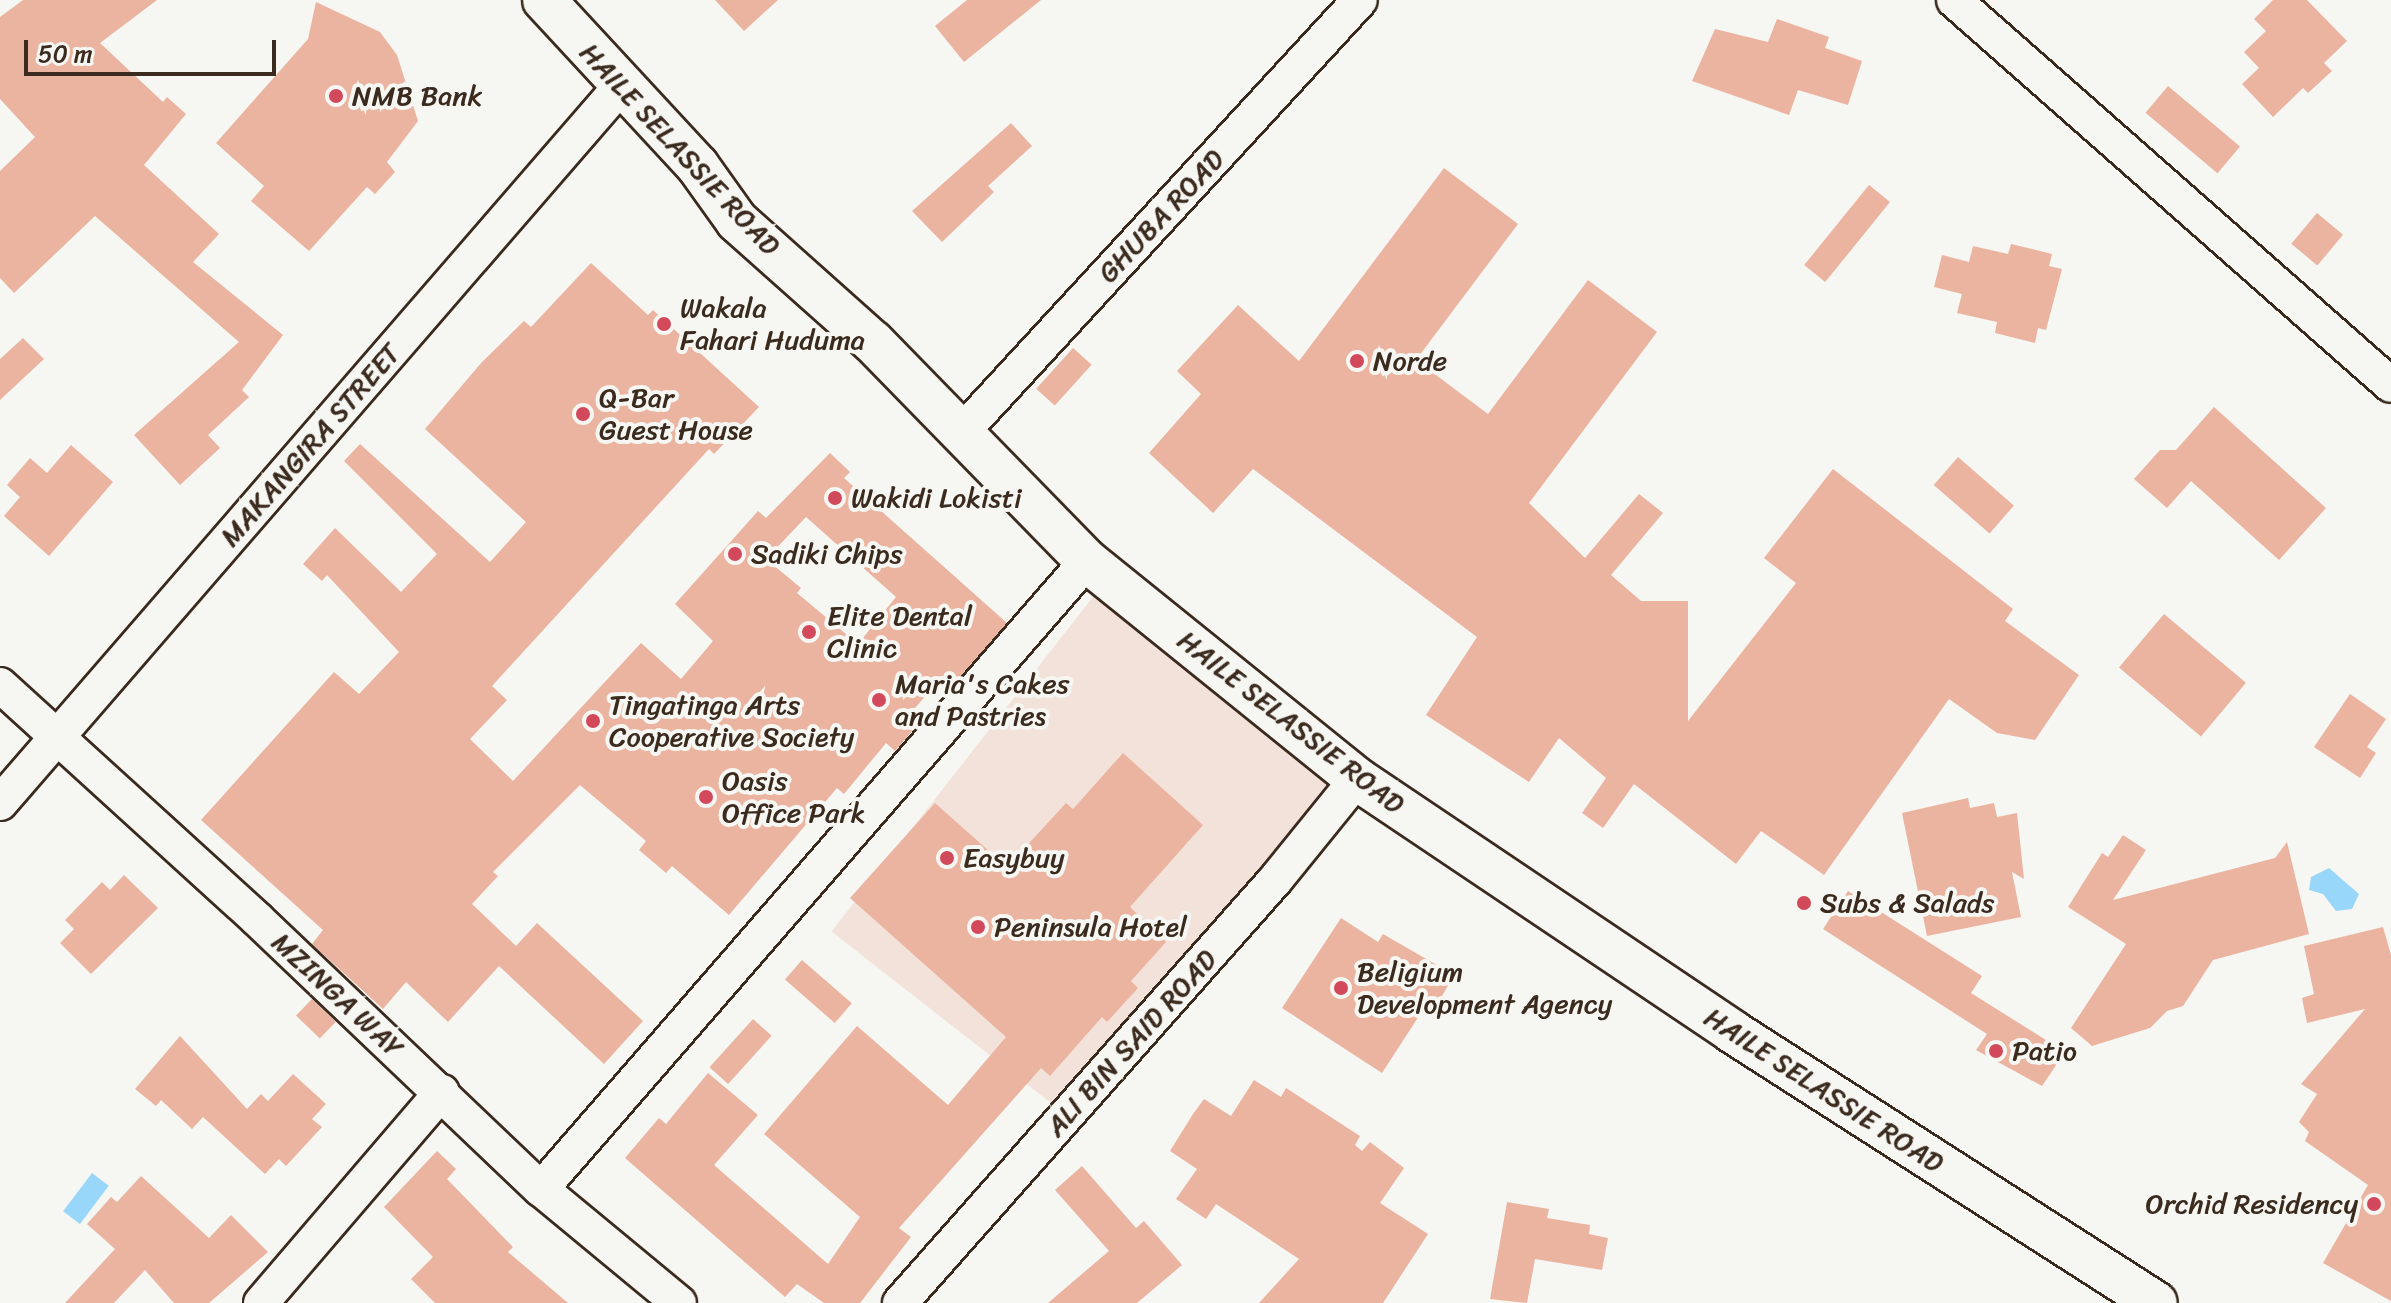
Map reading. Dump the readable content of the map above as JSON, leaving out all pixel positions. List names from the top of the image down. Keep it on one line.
{"streets":{"street":["HAILE SELASSIE ROAD","GHUBA ROAD","MAKANGIRA STREET","MZINGA WAY","ALI BIN SAID ROAD"]},"crossings":[["HAILE SELASSIE ROAD","GHUBA ROAD"],["HAILE SELASSIE ROAD","MAKANGIRA STREET"],["HAILE SELASSIE ROAD","ALI BIN SAID ROAD"],["MAKANGIRA STREET","MZINGA WAY"]],"places":["NMB Bank","Wakala Fahari Huduma","Norde","Q-Bar Guest House","Wakidi Lokisti","Sadiki Chips","Elite Dental Clinic","Maria's Cakes and Pastries","Tingatinga Arts Cooperative Society","Oasis Office Park","Easybuy","Subs & Salads","Peninsula Hotel","Beligium Development Agency","Patio","Orchid Residency"],"scale_bar":"50 m"}
